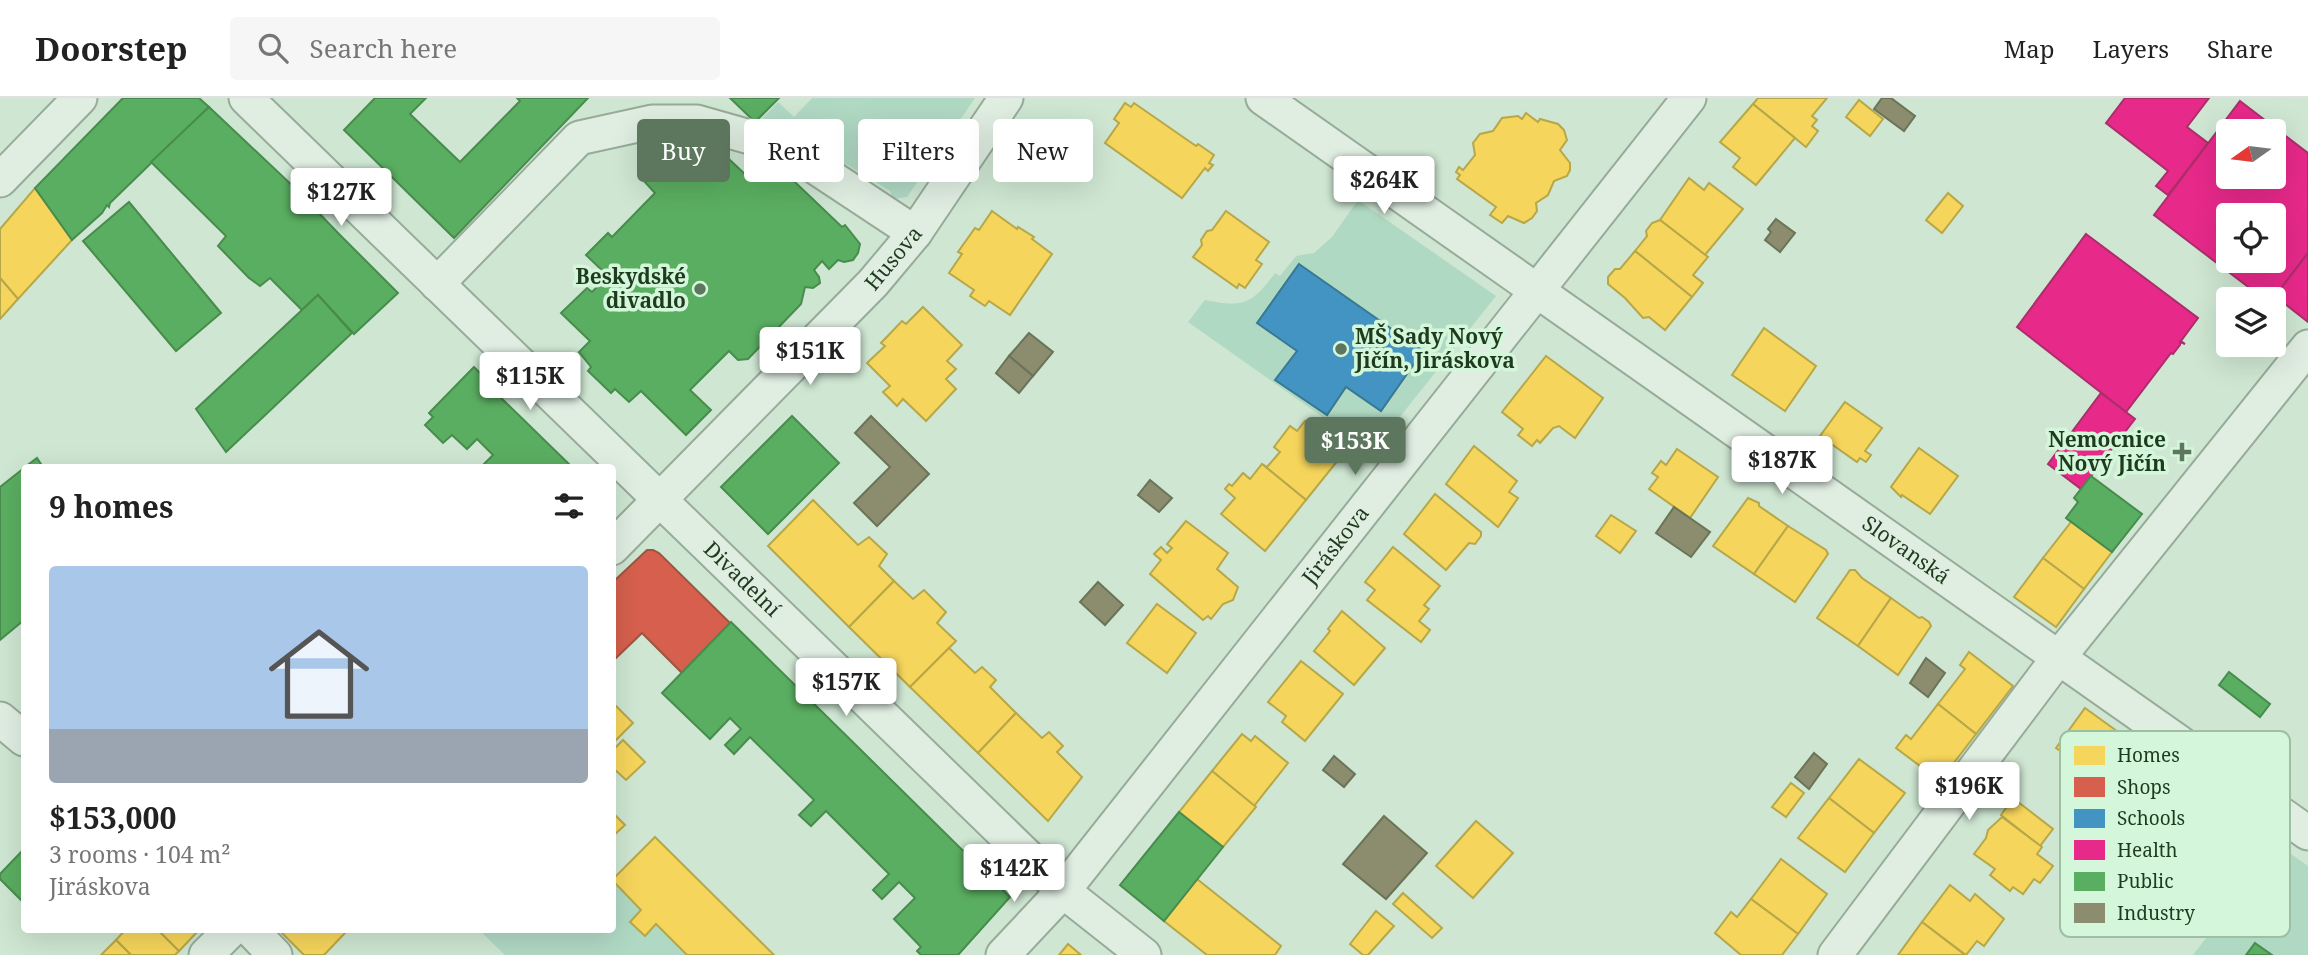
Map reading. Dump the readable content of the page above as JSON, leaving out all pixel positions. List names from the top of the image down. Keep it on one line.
{"streets":{"street":["Husova","Jiráskova","Slovanská","Divadelní"]},"crossings":[["Husova","Divadelní"],["Jiráskova","Slovanská"],["Jiráskova","Divadelní"]],"places":{"other":["Beskydské divadlo","MŠ Sady Nový Jičín, Jiráskova"],"health":["Nemocnice Nový Jičín"]},"legend":["Homes","Shops","Schools","Health","Public","Industry"],"north":"left","page":{"header":"Doorstep","search":"Search here","nav":["Map","Layers","Share"],"chip":["Buy","Rent","Filters","New"],"price":["$264K","$127K","$151K","$115K","$153K","$187K","$157K","$196K","$142K"],"heading":"9 homes","list":[{"name":"$153,000","note":"3 rooms · 104 m² · Jiráskova"}]}}
